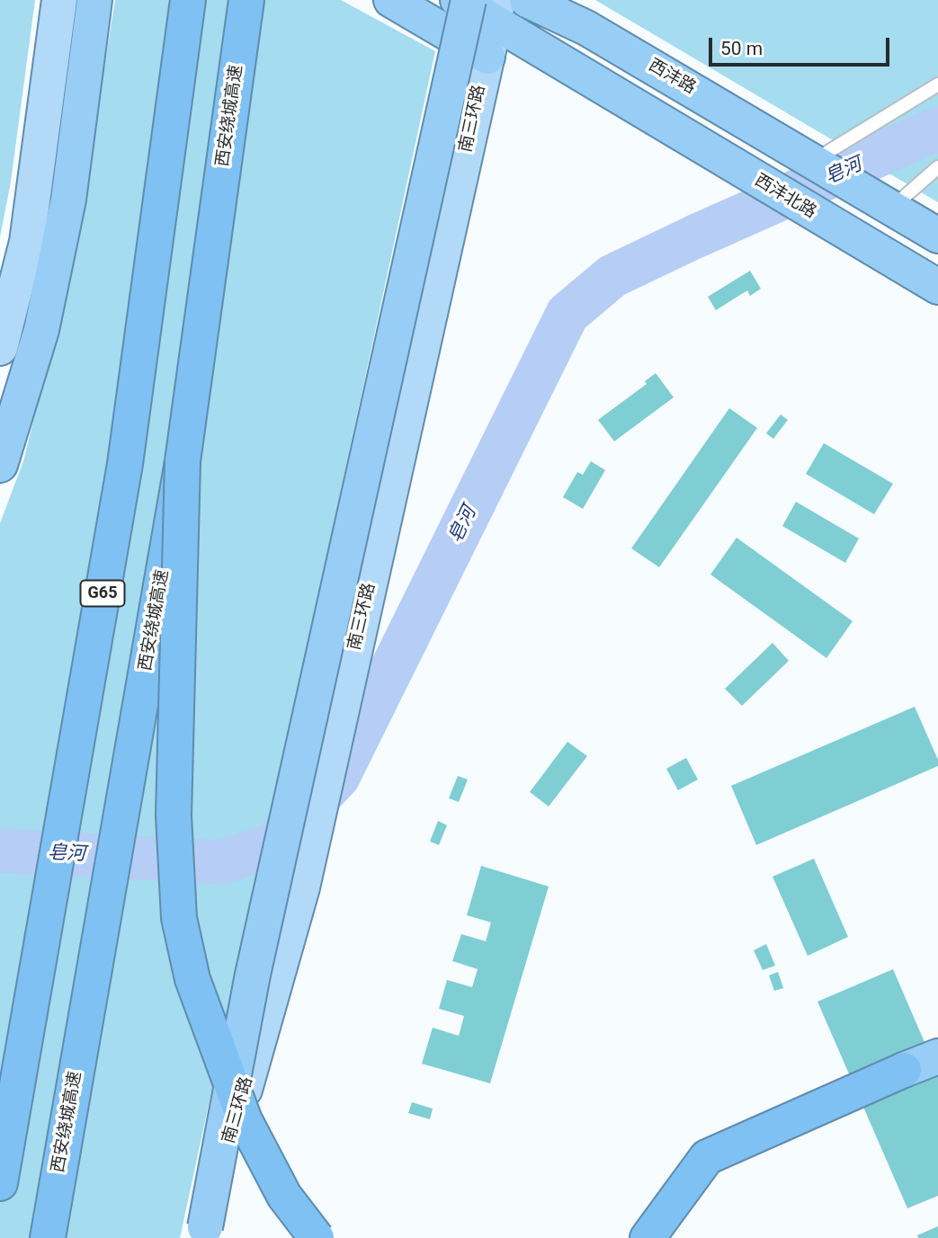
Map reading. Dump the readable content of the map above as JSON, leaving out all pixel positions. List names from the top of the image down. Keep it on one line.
{"streets":{"highway":["西沣路","西安绕城高速","南三环路","西沣北路","G65"]},"crossings":[["南三环路","西沣北路"]],"water":["皂河"],"scale_bar":"50 m"}
